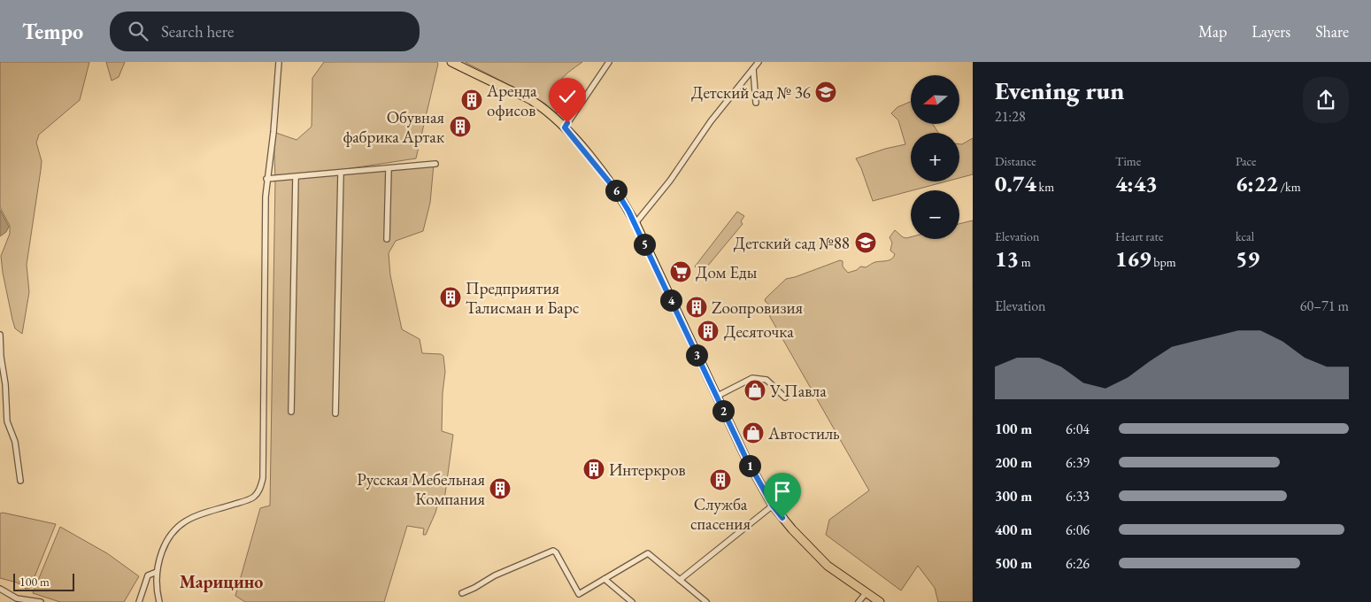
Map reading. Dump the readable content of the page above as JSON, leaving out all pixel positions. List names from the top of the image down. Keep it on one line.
{"districts":["Марицино"],"places":{"school or university":["Детский сад № 36","Детский сад №88"],"building":["Аренда офисов","Обувная фабрика Артак","Предприятия Талисман и Барс","Zоопровизия","Десяточка","Интеркров","Служба спасения","Русская Мебельная Компания"],"supermarket":["Дом Еды"],"shop":["У Павла","Автостиль"]},"scale_bar":"100 m","north":"left","page":{"header":"Tempo","search":"Search here","nav":["Map","Layers","Share"],"heading":["Evening run","21:28"],"map_buttons":["+","−"],"stats":[["Distance","0.74 km"],["Time","4:43"],["Pace","6:22 /km"],["Elevation","13 m"],["Heart rate","169 bpm"],["kcal","59"]],"pins":["6","5","4","3","2","1"],"chart":["Elevation","60–71 m"],"list":[{"name":"100 m","note":"6:04"},{"name":"200 m","note":"6:39"},{"name":"300 m","note":"6:33"},{"name":"400 m","note":"6:06"},{"name":"500 m","note":"6:26"}],"scale":"100 m"}}
